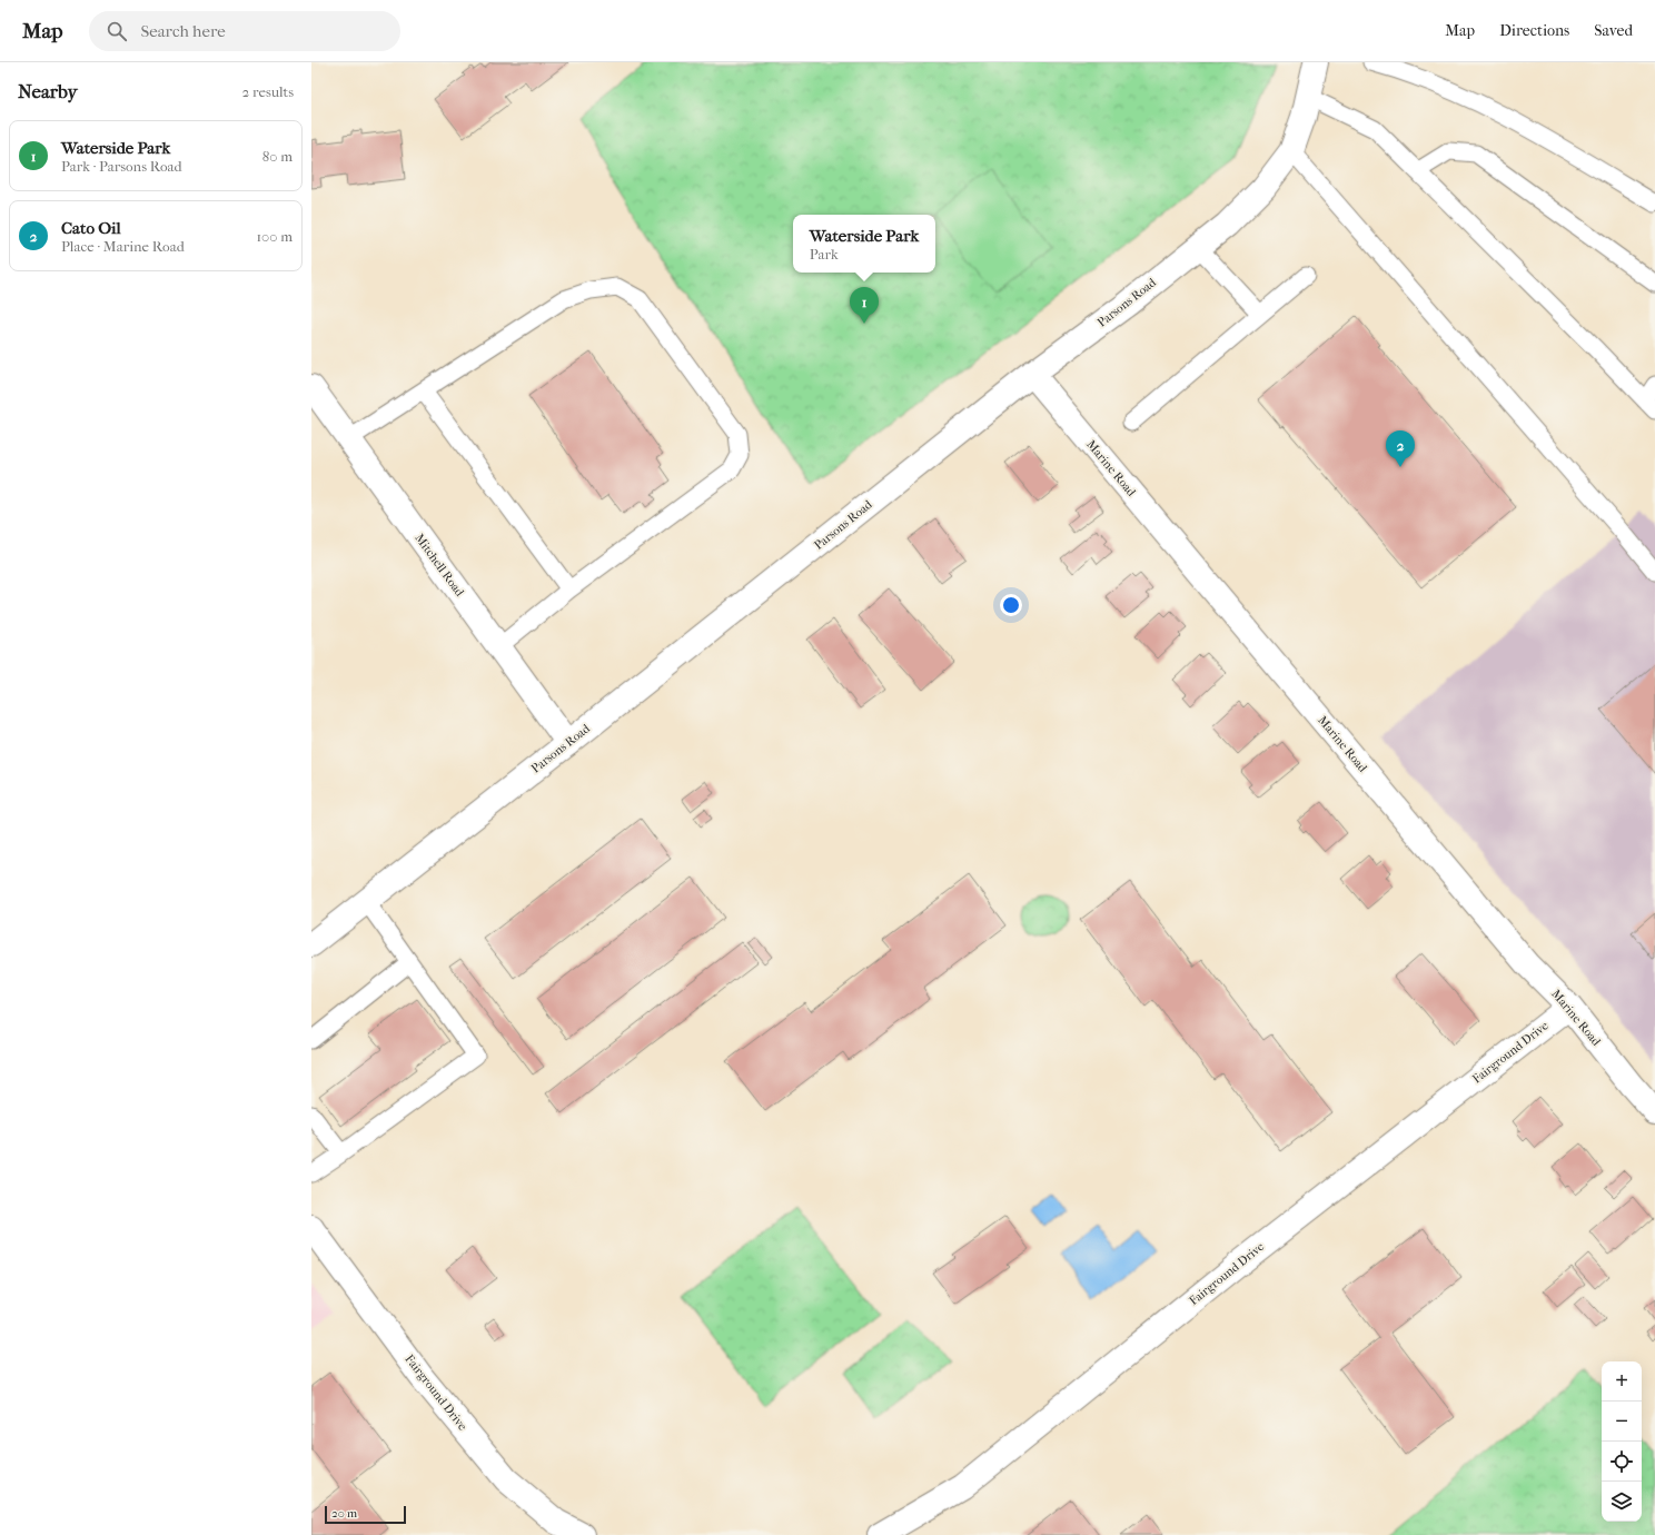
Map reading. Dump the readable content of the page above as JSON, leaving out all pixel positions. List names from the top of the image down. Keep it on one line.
{"streets":{"street":["Parsons Road","Marine Road","Mitchell Road","Fairground Drive"]},"crossings":[["Parsons Road","Marine Road"],["Parsons Road","Mitchell Road"],["Marine Road","Fairground Drive"]],"scale_bar":"20 m","page":{"header":"Map","search":"Search here","nav":["Map","Directions","Saved"],"heading":["Nearby","2 results"],"list":[{"mark":"1","name":"Waterside Park","note":"Park · Parsons Road","value":"80 m"},{"mark":"2","name":"Cato Oil","note":"Place · Marine Road","value":"100 m"}],"popup":["Waterside Park","Park"],"pins":["1","2"],"map_buttons":["+","−"],"scale":"20 m"}}
